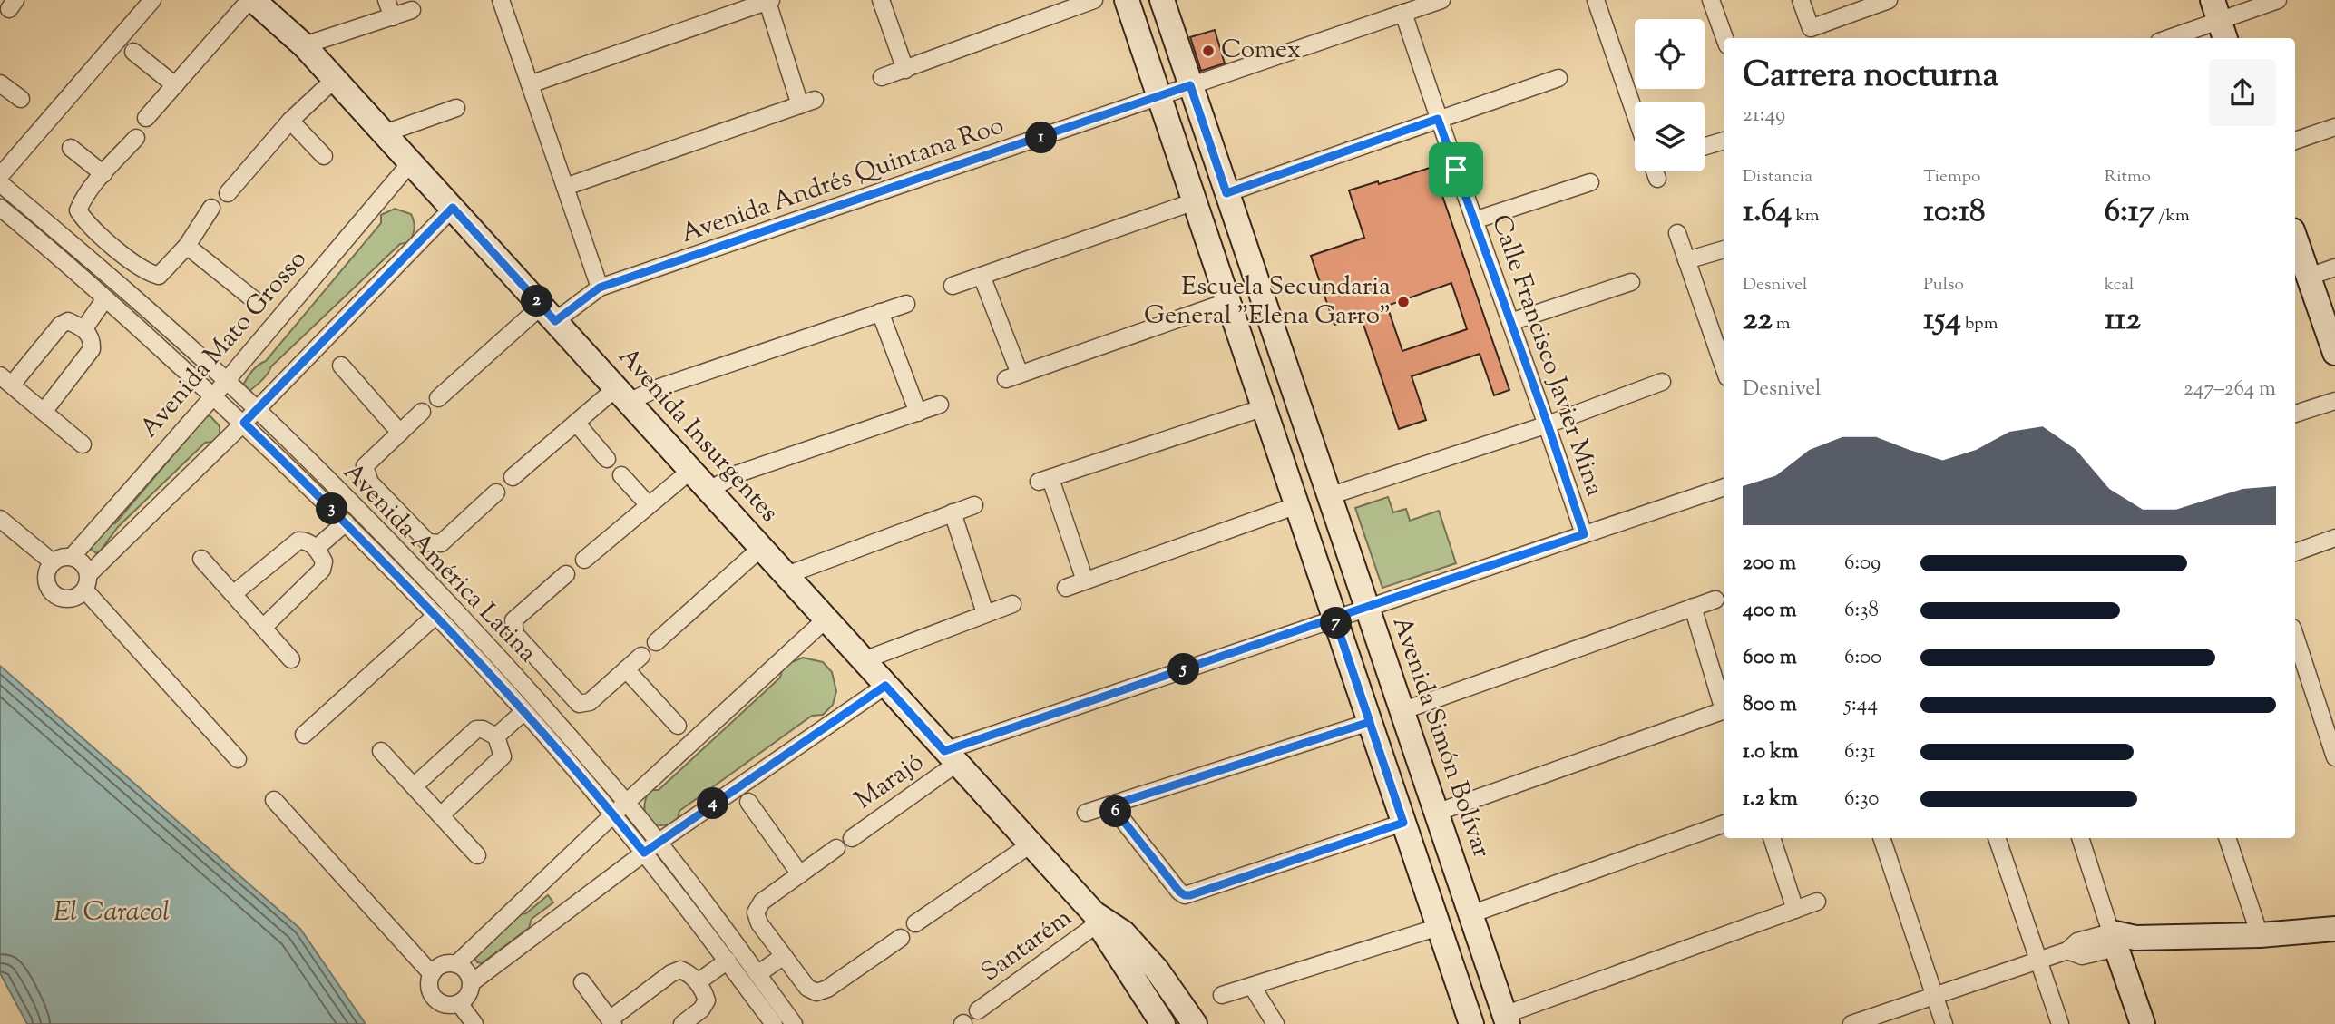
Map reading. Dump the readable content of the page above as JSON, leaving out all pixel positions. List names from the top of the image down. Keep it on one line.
{"streets":{"main road":["Avenida Insurgentes","Avenida Simón Bolívar"],"street":["Avenida Andrés Quintana Roo","Avenida Mato Grosso","Calle Francisco Javier Mina","Avenida América Latina","Marajó","Santarém"]},"crossings":[["Avenida Andrés Quintana Roo","Calle Francisco Javier Mina"],["Avenida Andrés Quintana Roo","Avenida Insurgentes"],["Avenida Andrés Quintana Roo","Avenida Simón Bolívar"],["Avenida Mato Grosso","Avenida Insurgentes"],["Avenida Mato Grosso","Avenida América Latina"],["Calle Francisco Javier Mina","Marajó"],["Avenida Insurgentes","Marajó"],["Avenida Insurgentes","Santarém"],["Avenida Simón Bolívar","Marajó"]],"water":["El Caracol"],"places":["Comex","Escuela Secundaria General \"Elena Garro\""],"page":{"heading":["Carrera nocturna","21:49"],"pins":["1","2","3","7","5","4","6"],"stats":[["Distancia","1.64 km"],["Tiempo","10:18"],["Ritmo","6:17 /km"],["Desnivel","22 m"],["Pulso","154 bpm"],["kcal","112"]],"chart":["Desnivel","247–264 m"],"list":[{"name":"200 m","note":"6:09"},{"name":"400 m","note":"6:38"},{"name":"600 m","note":"6:00"},{"name":"800 m","note":"5:44"},{"name":"1.0 km","note":"6:31"},{"name":"1.2 km","note":"6:30"}]}}
